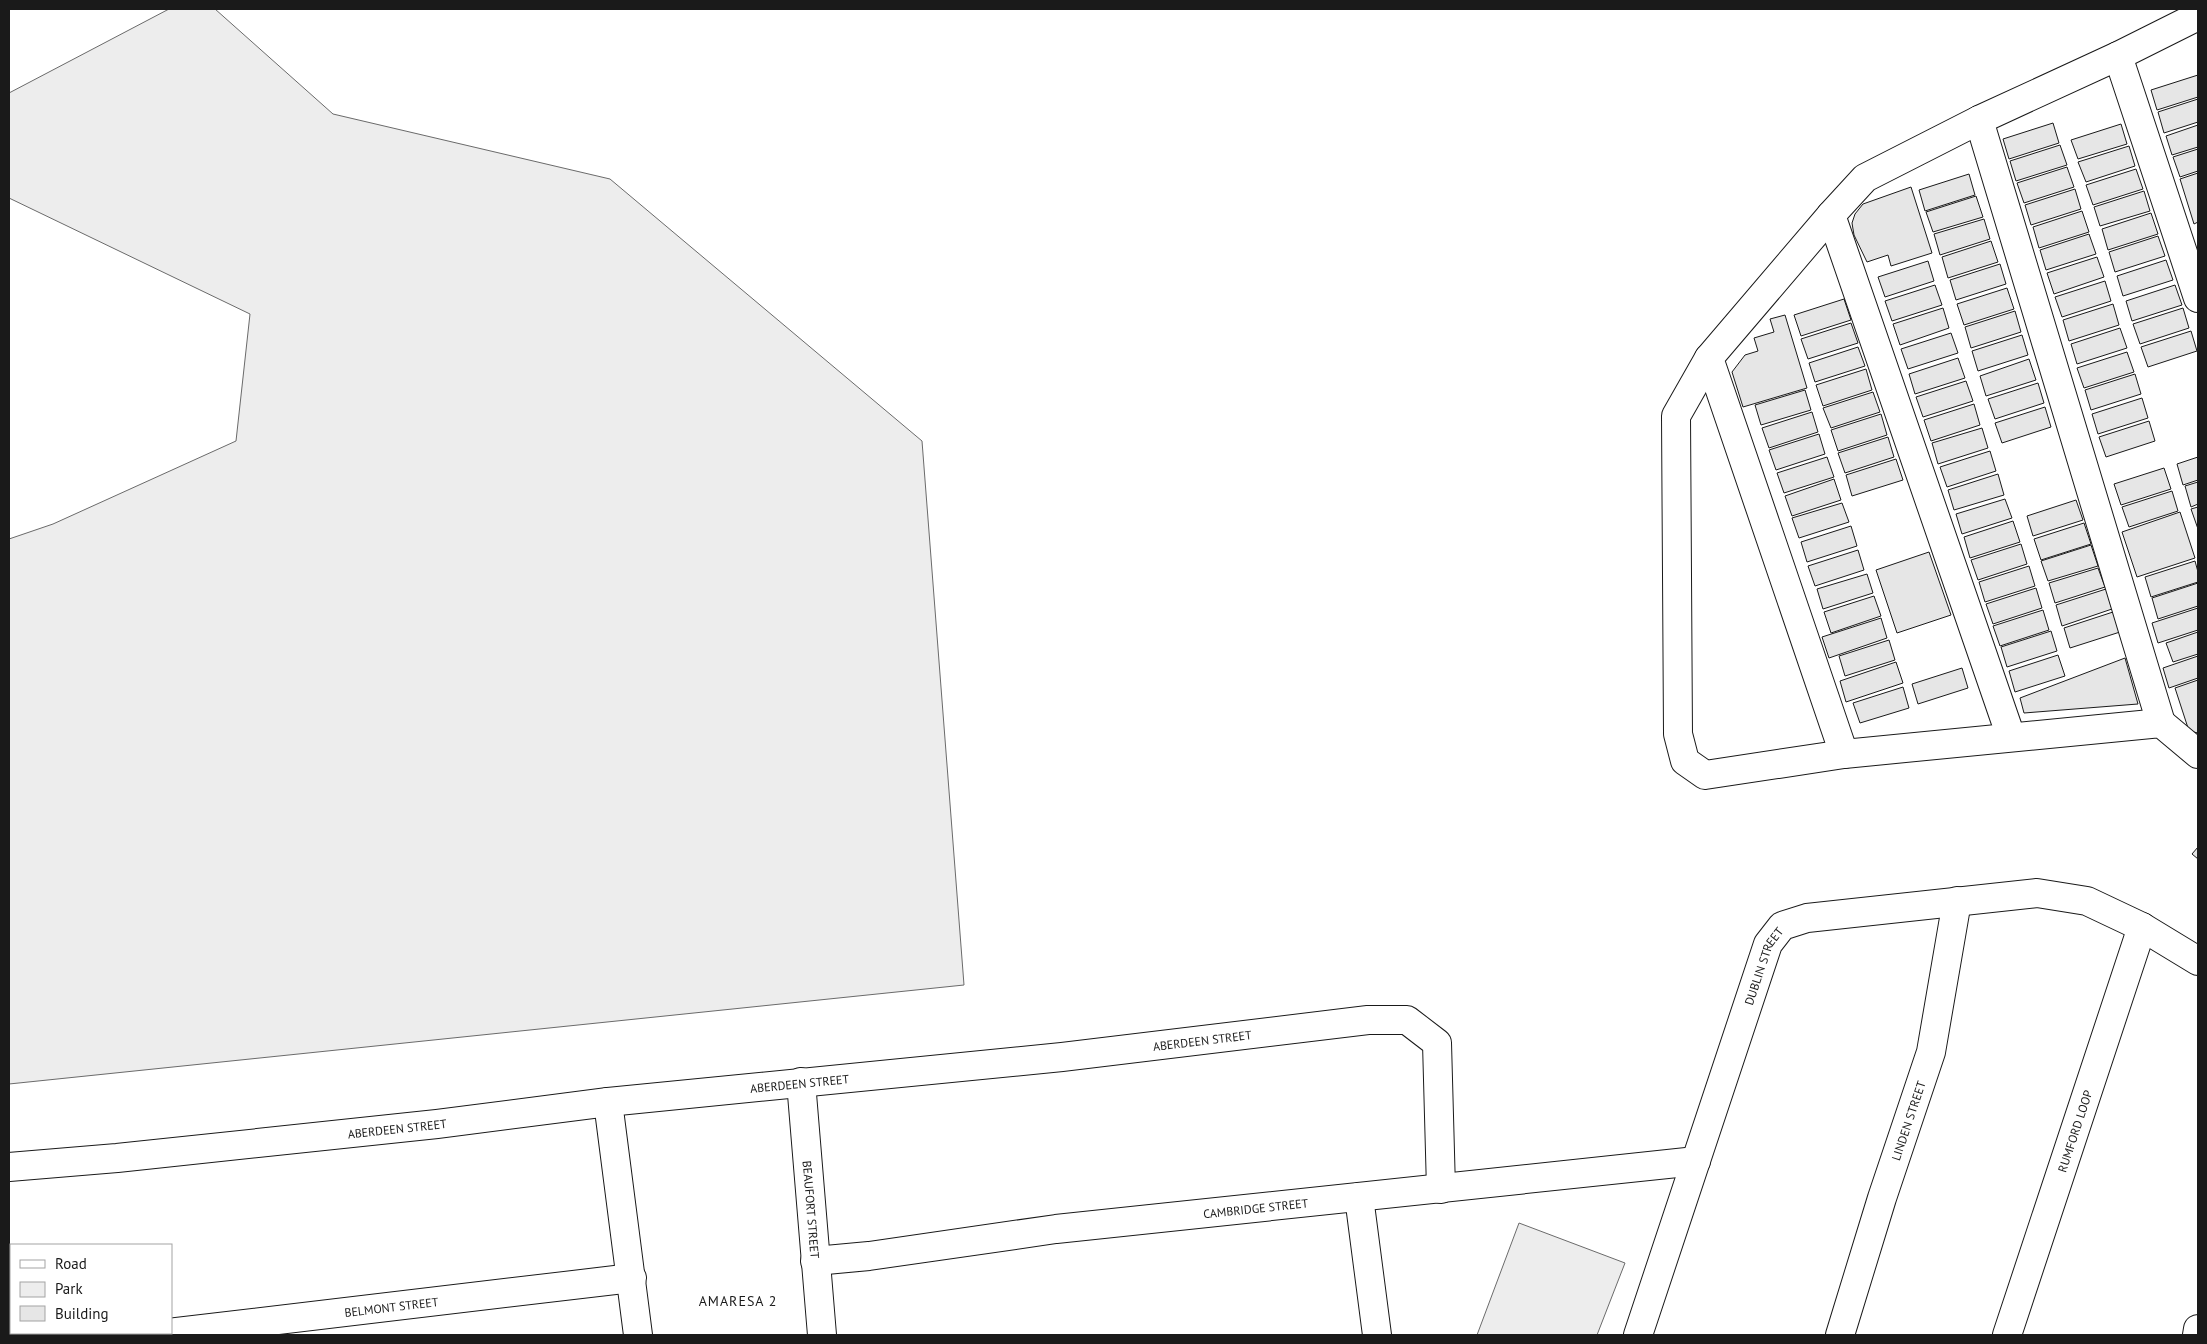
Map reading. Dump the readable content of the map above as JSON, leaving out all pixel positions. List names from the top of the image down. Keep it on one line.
{"streets":{"street":["DUBLIN STREET","ABERDEEN STREET","LINDEN STREET","RUMFORD LOOP","CAMBRIDGE STREET","BEAUFORT STREET","BELMONT STREET"]},"crossings":[["DUBLIN STREET","LINDEN STREET"],["DUBLIN STREET","RUMFORD LOOP"],["DUBLIN STREET","CAMBRIDGE STREET"],["ABERDEEN STREET","CAMBRIDGE STREET"],["ABERDEEN STREET","BEAUFORT STREET"],["CAMBRIDGE STREET","BEAUFORT STREET"]],"districts":["AMARESA 2"],"legend":["Road","Park","Building"]}
